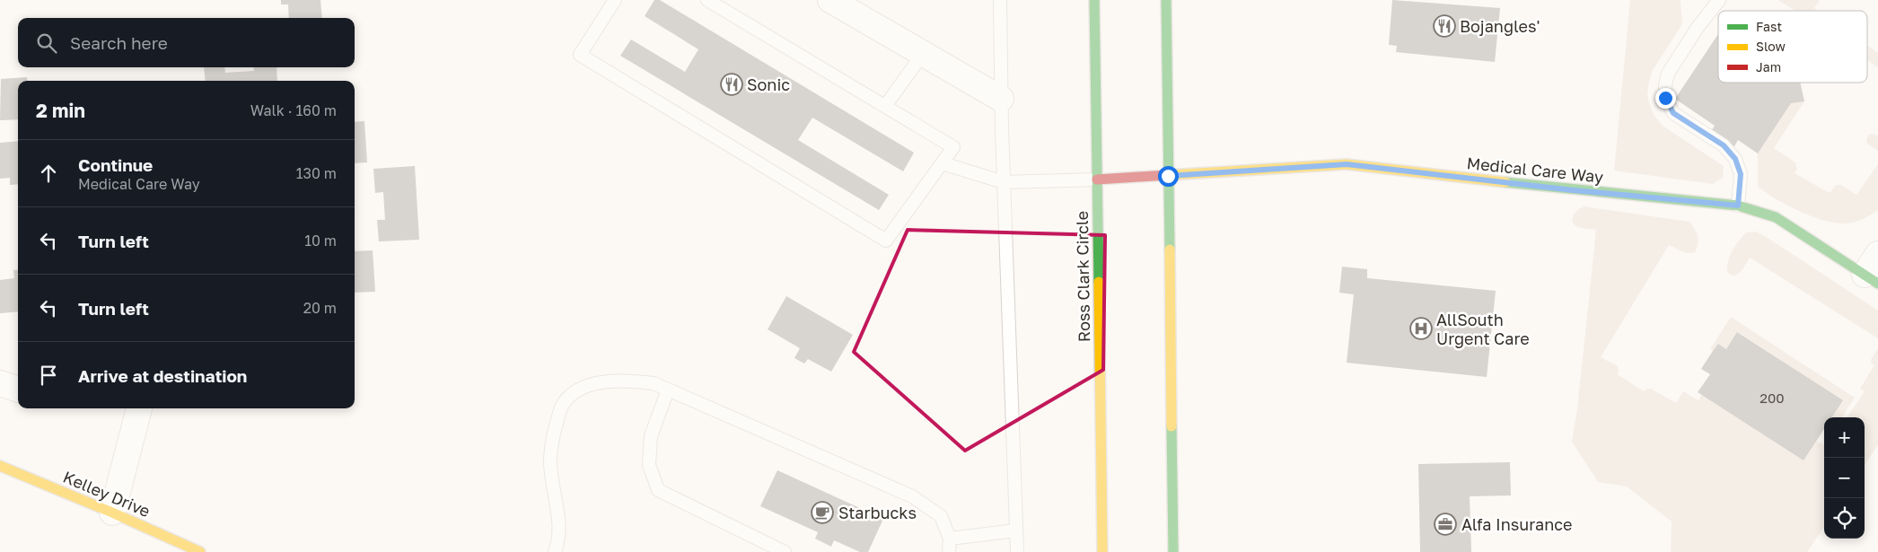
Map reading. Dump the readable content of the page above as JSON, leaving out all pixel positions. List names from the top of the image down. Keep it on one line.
{"streets":{"main road":["Medical Care Way","Ross Clark Circle","Kelley Drive"]},"crossings":[["Medical Care Way","Ross Clark Circle"]],"places":{"restaurant":["Bojangles'","Sonic"],"hospital":["AllSouth Urgent Care"],"cafe":["Starbucks"],"office":["Alfa Insurance"]},"house_numbers":["200"],"legend":["Fast","Slow","Jam"],"page":{"search":"Search here","heading":["2 min","Walk · 160 m"],"list":[["Continue","Medical Care Way","130 m"],["Turn left","10 m"],["Turn left","20 m"],"Arrive at destination"],"map_buttons":["+","−"]}}
